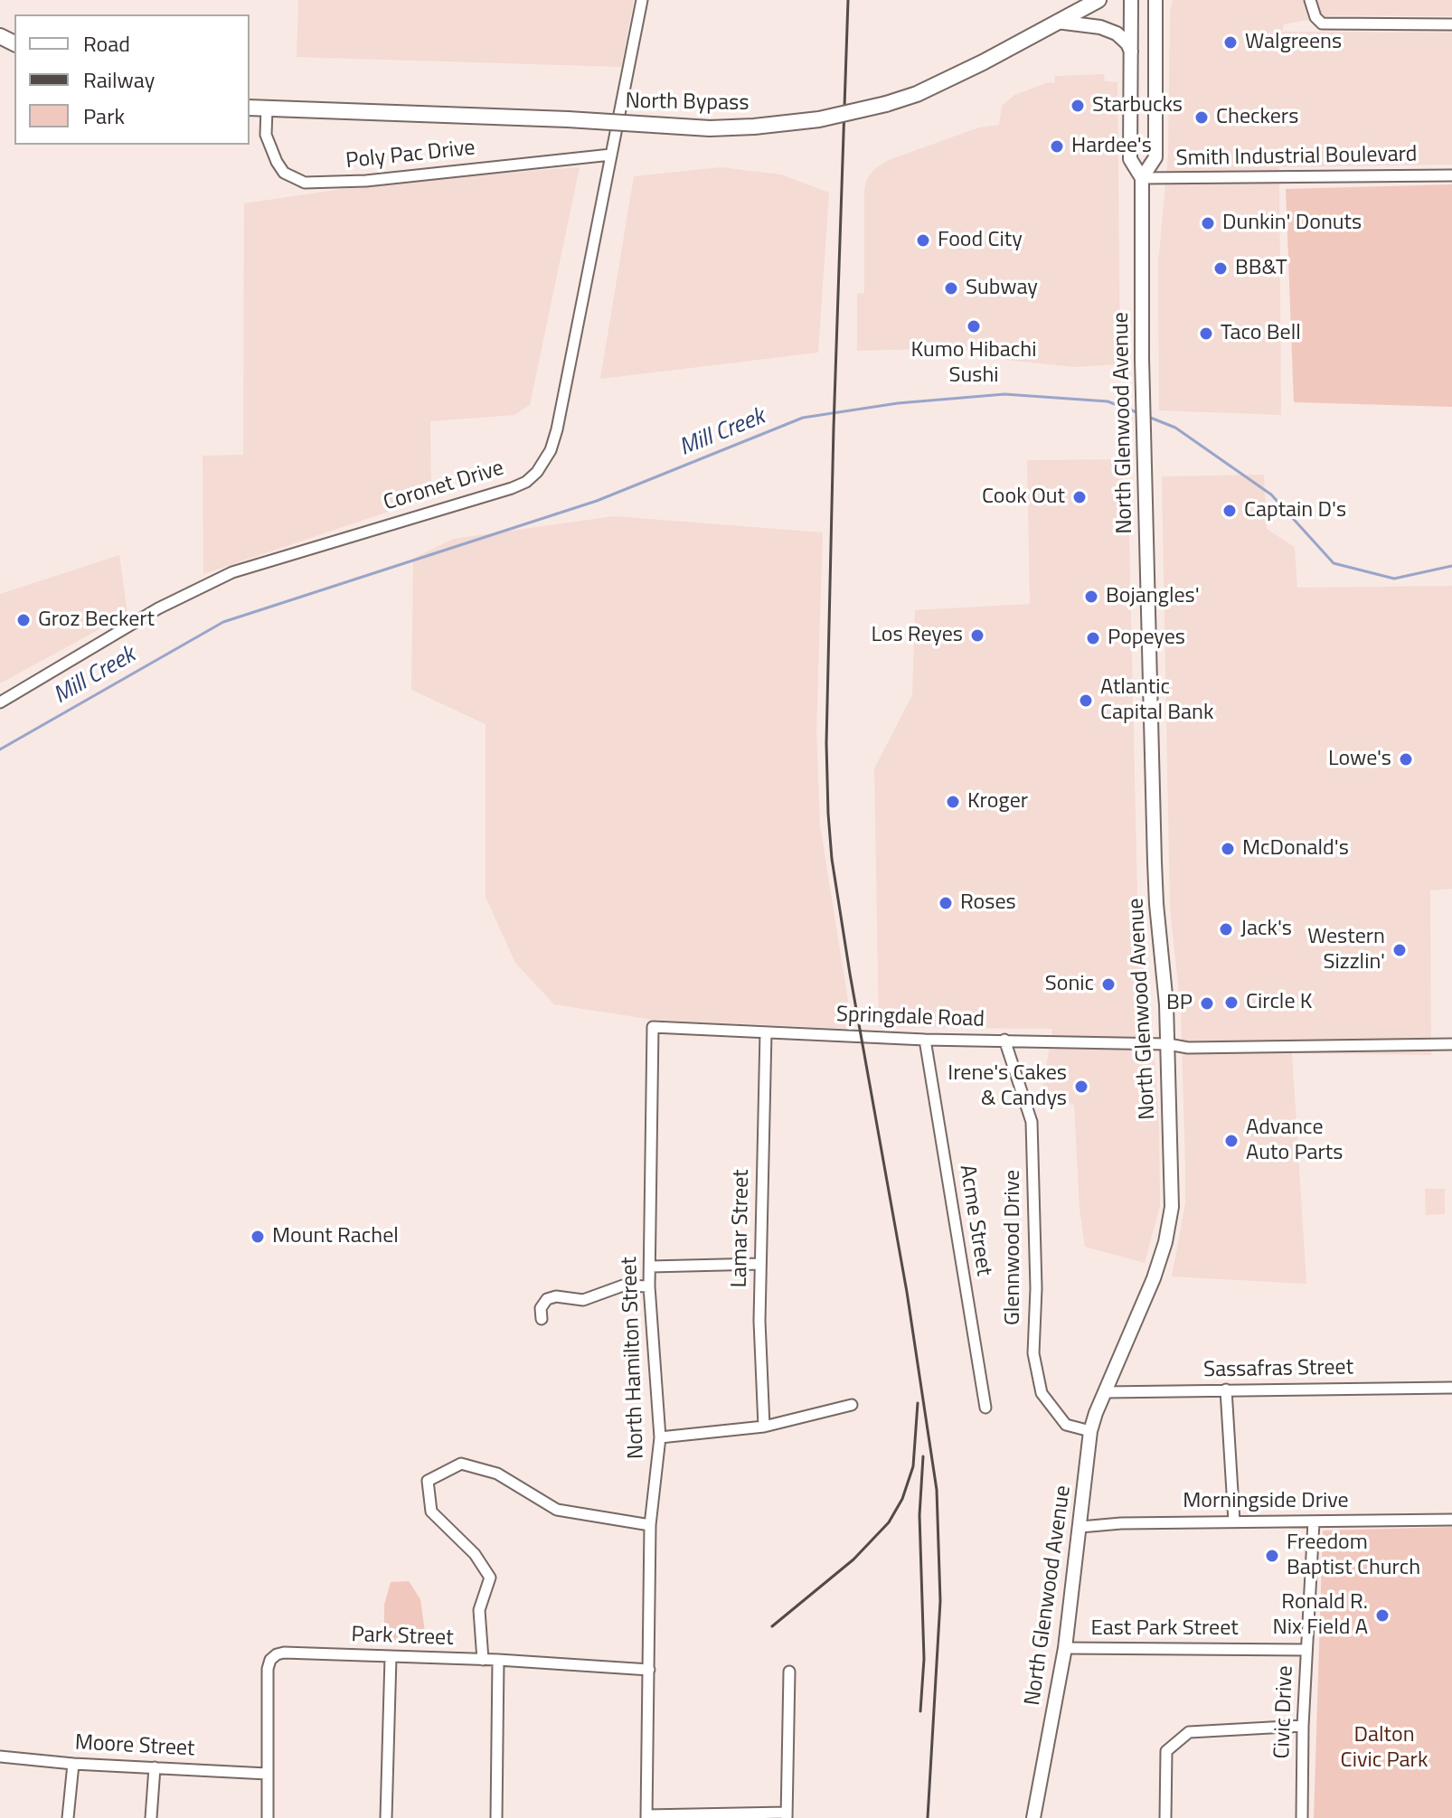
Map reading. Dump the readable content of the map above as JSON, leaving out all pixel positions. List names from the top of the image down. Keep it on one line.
{"streets":{"highway":["North Bypass"],"main road":["North Glenwood Avenue"],"street":["Poly Pac Drive","Smith Industrial Boulevard","Coronet Drive","Springdale Road","Acme Street","Lamar Street","Glennwood Drive","North Hamilton Street","Sassafras Street","Morningside Drive","East Park Street","Park Street","Civic Drive","Moore Street"]},"crossings":[["North Bypass","Poly Pac Drive"],["Poly Pac Drive","Coronet Drive"],["Smith Industrial Boulevard","North Glenwood Avenue"],["North Glenwood Avenue","Springdale Road"],["North Glenwood Avenue","Glennwood Drive"],["North Glenwood Avenue","Sassafras Street"],["North Glenwood Avenue","Morningside Drive"],["North Glenwood Avenue","East Park Street"],["Springdale Road","Acme Street"],["Springdale Road","Lamar Street"],["Springdale Road","Glennwood Drive"],["Springdale Road","North Hamilton Street"],["North Hamilton Street","Park Street"],["Morningside Drive","Civic Drive"],["East Park Street","Civic Drive"],["Park Street","Moore Street"]],"water":["Mill Creek"],"parks":["Dalton Civic Park"],"places":["Walgreens","Starbucks","Checkers","Hardee's","Dunkin' Donuts","Food City","BB&T","Subway","Kumo Hibachi Sushi","Taco Bell","Cook Out","Captain D's","Bojangles'","Groz Beckert","Los Reyes","Popeyes","Atlantic Capital Bank","Lowe's","Kroger","McDonald's","Roses","Jack's","Western Sizzlin'","Sonic","Circle K","BP","Irene's Cakes & Candys","Advance Auto Parts","Mount Rachel","Freedom Baptist Church","Ronald R. Nix Field A"],"legend":["Road","Railway","Park"]}
